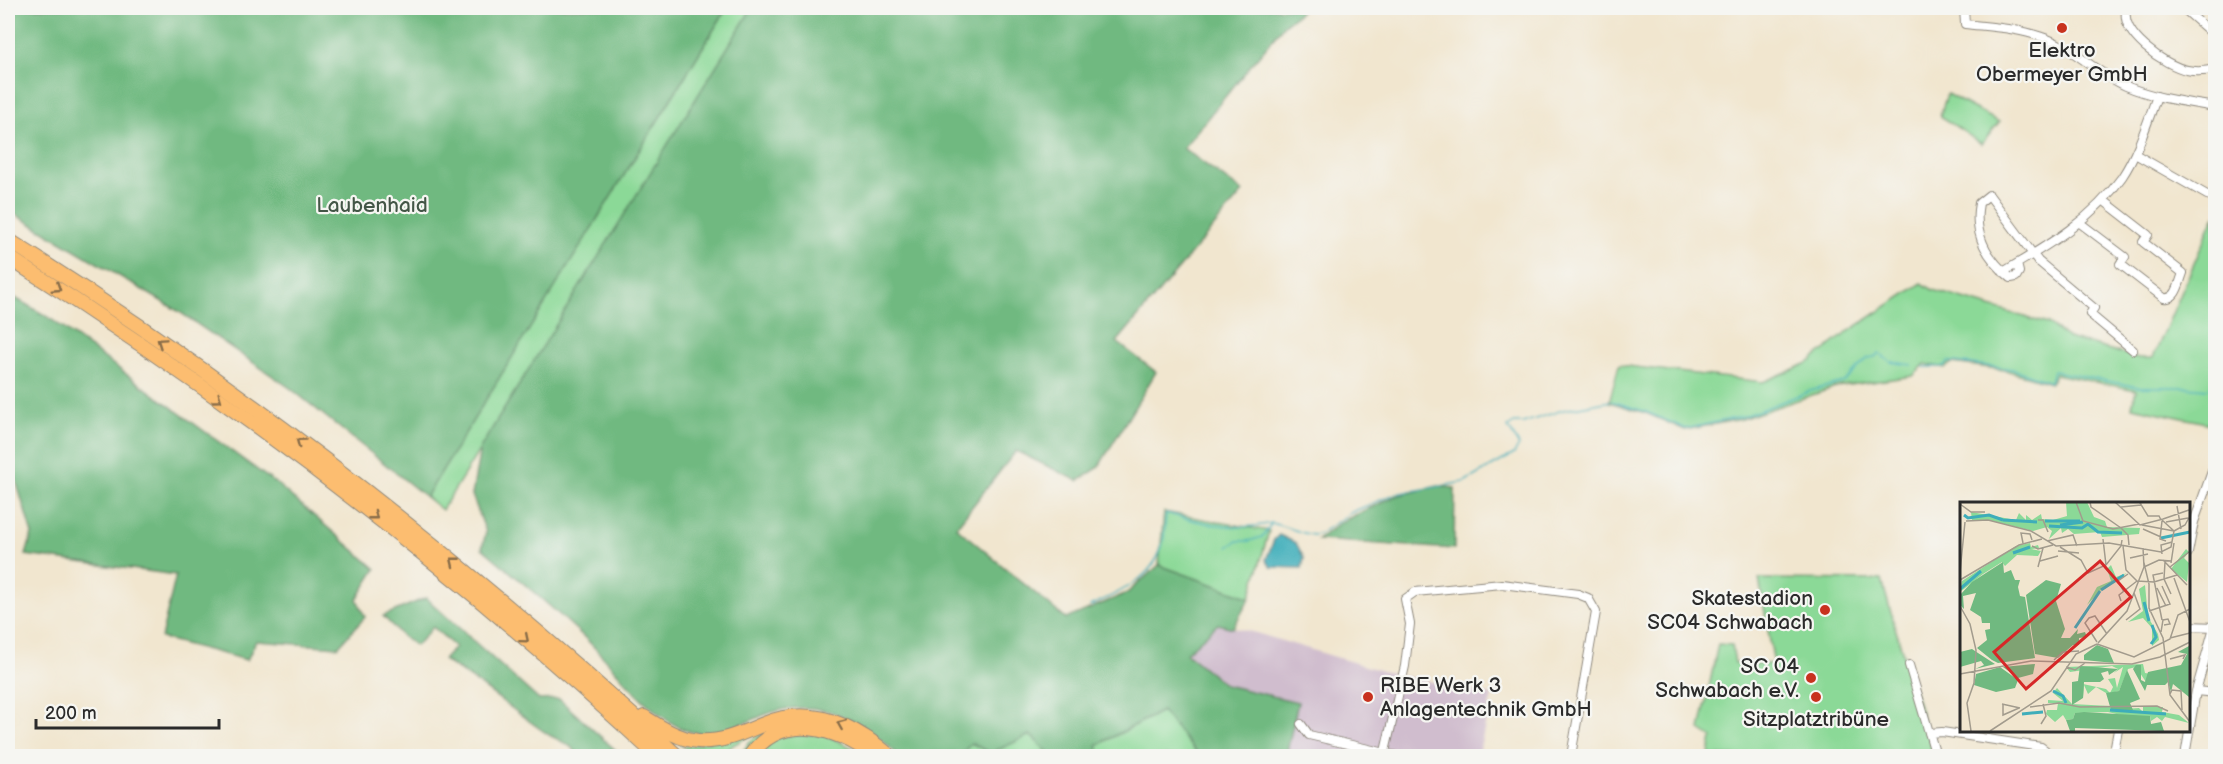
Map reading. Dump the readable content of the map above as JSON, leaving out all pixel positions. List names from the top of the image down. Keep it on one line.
{"parks":["Laubenhaid"],"places":["Elektro Obermeyer GmbH","Skatestadion SC04 Schwabach","SC 04 Schwabach e.V.","RIBE Werk 3 Anlagentechnik GmbH","Sitzplatztribüne"],"scale_bar":"200 m"}
